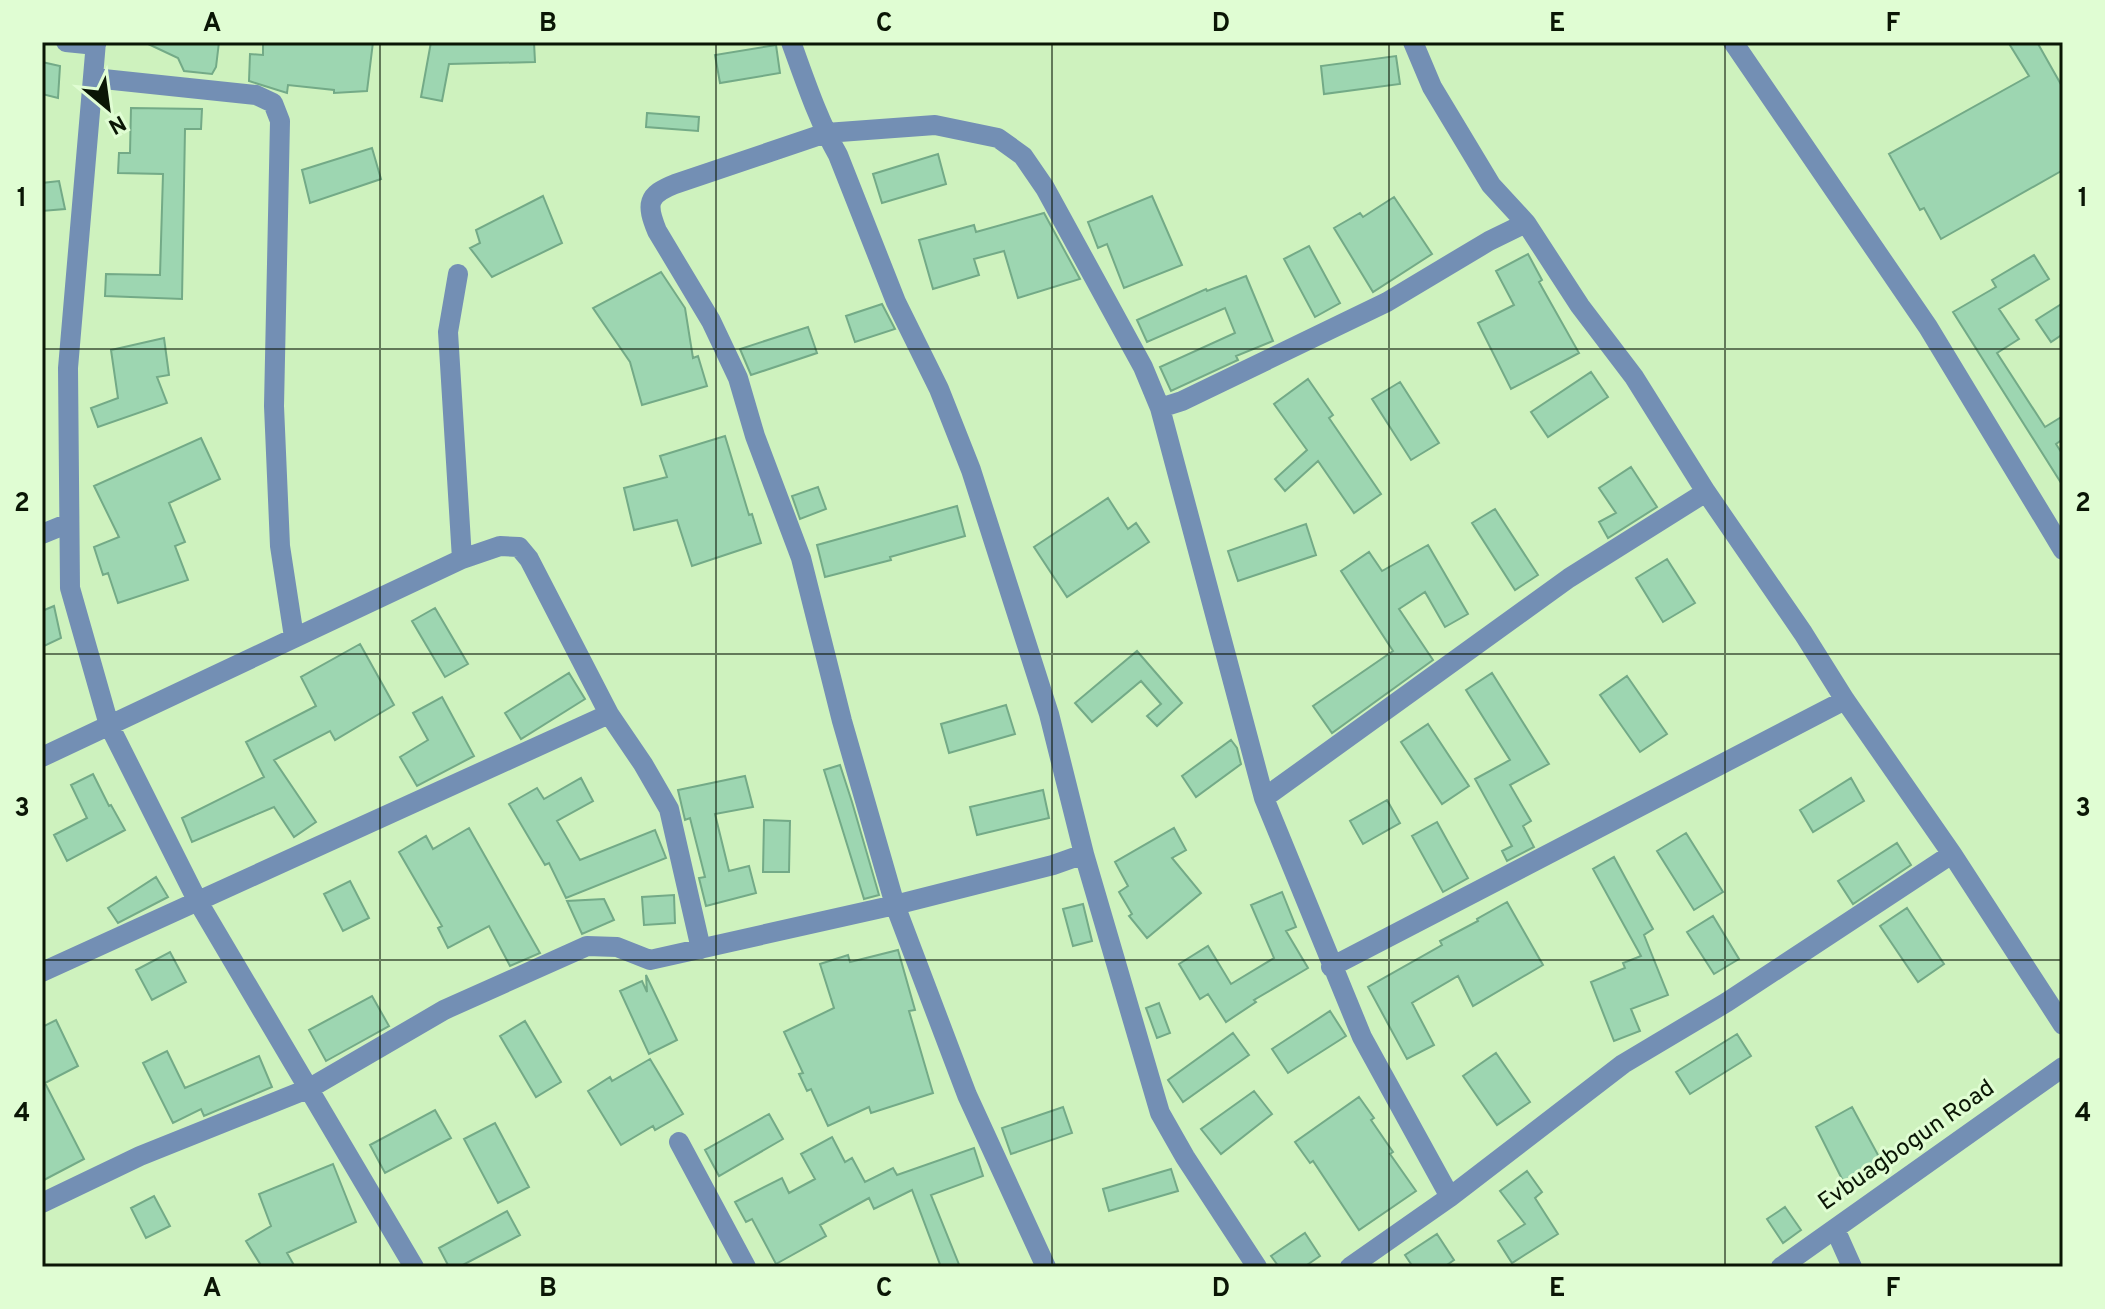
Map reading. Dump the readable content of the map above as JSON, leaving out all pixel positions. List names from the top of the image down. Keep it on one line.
{"streets":{"street":["Evbuagbogun Road"]},"north":"bottom right","grid":{"columns":["A","B","C","D","E","F"],"rows":["1","2","3","4"]}}
